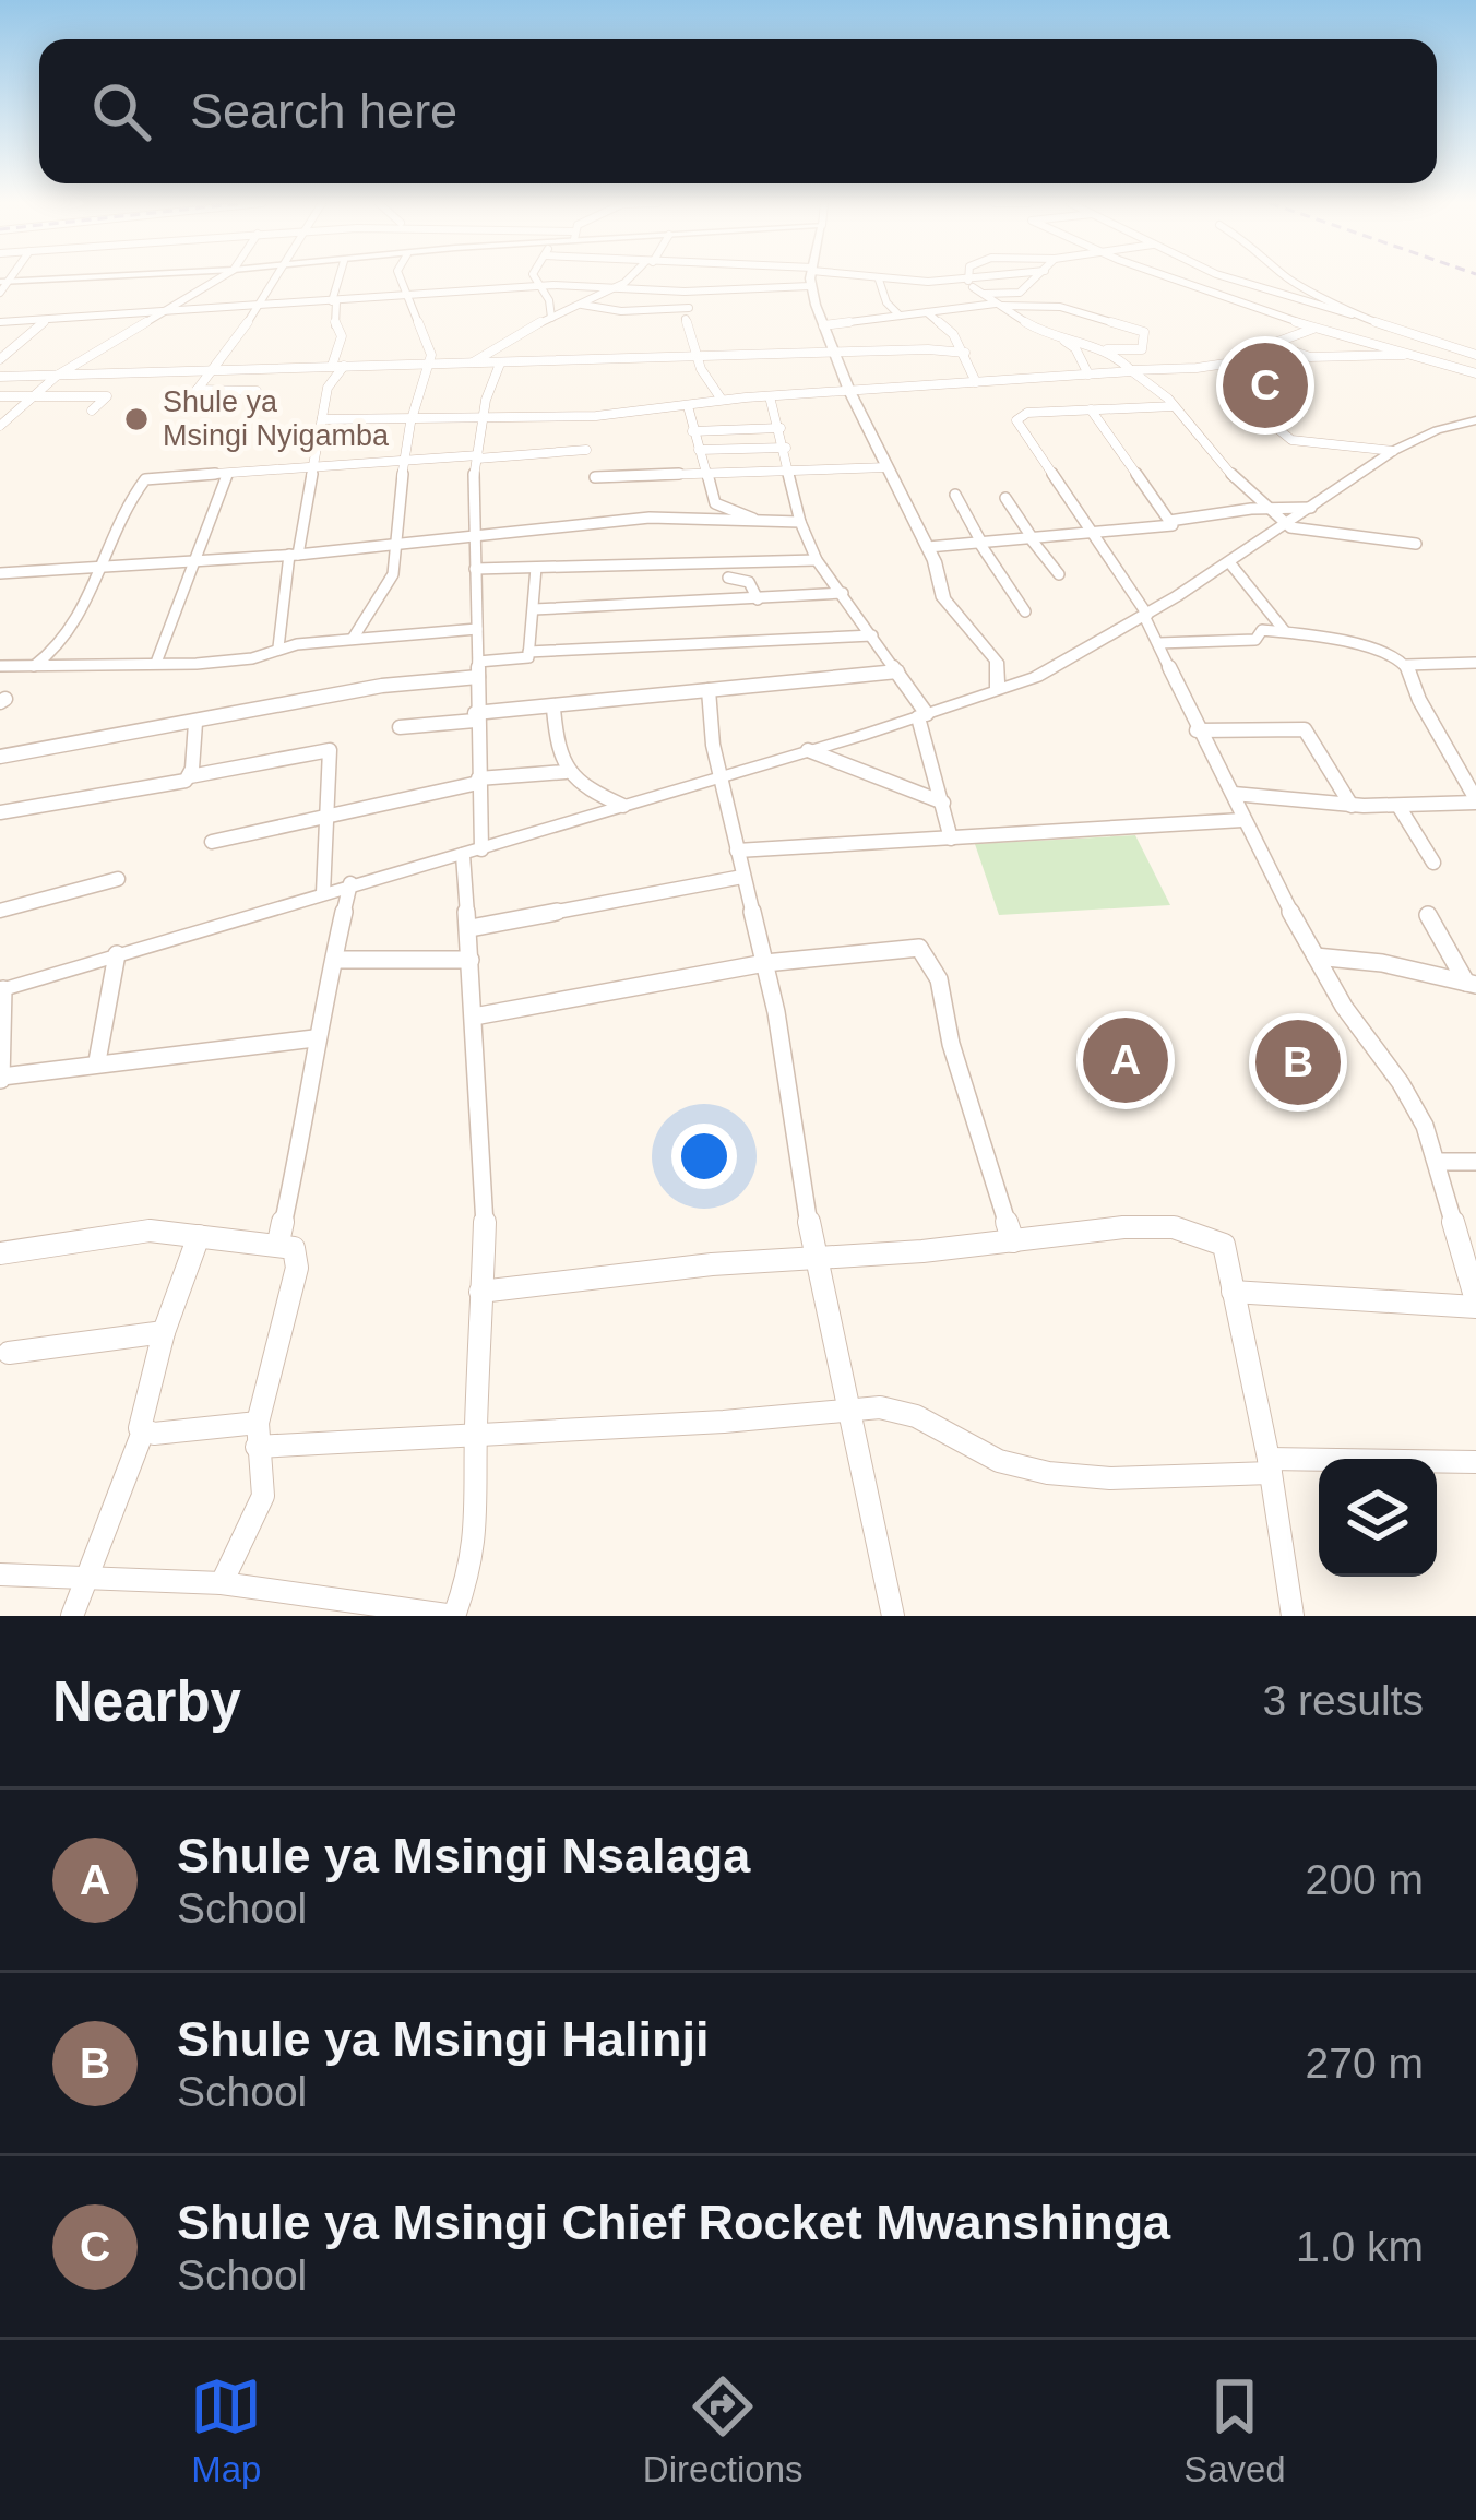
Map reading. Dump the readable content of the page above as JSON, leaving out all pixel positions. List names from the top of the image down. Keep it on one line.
{"places":["Shule ya Msingi Nyigamba"],"page":{"search":"Search here","pins":["C","A","B"],"heading":["Nearby","3 results"],"list":[{"mark":"A","name":"Shule ya Msingi Nsalaga","note":"School","value":"200 m"},{"mark":"B","name":"Shule ya Msingi Halinji","note":"School","value":"270 m"},{"mark":"C","name":"Shule ya Msingi Chief Rocket Mwanshinga","note":"School","value":"1.0 km"}],"nav":["Map","Directions","Saved"]}}
